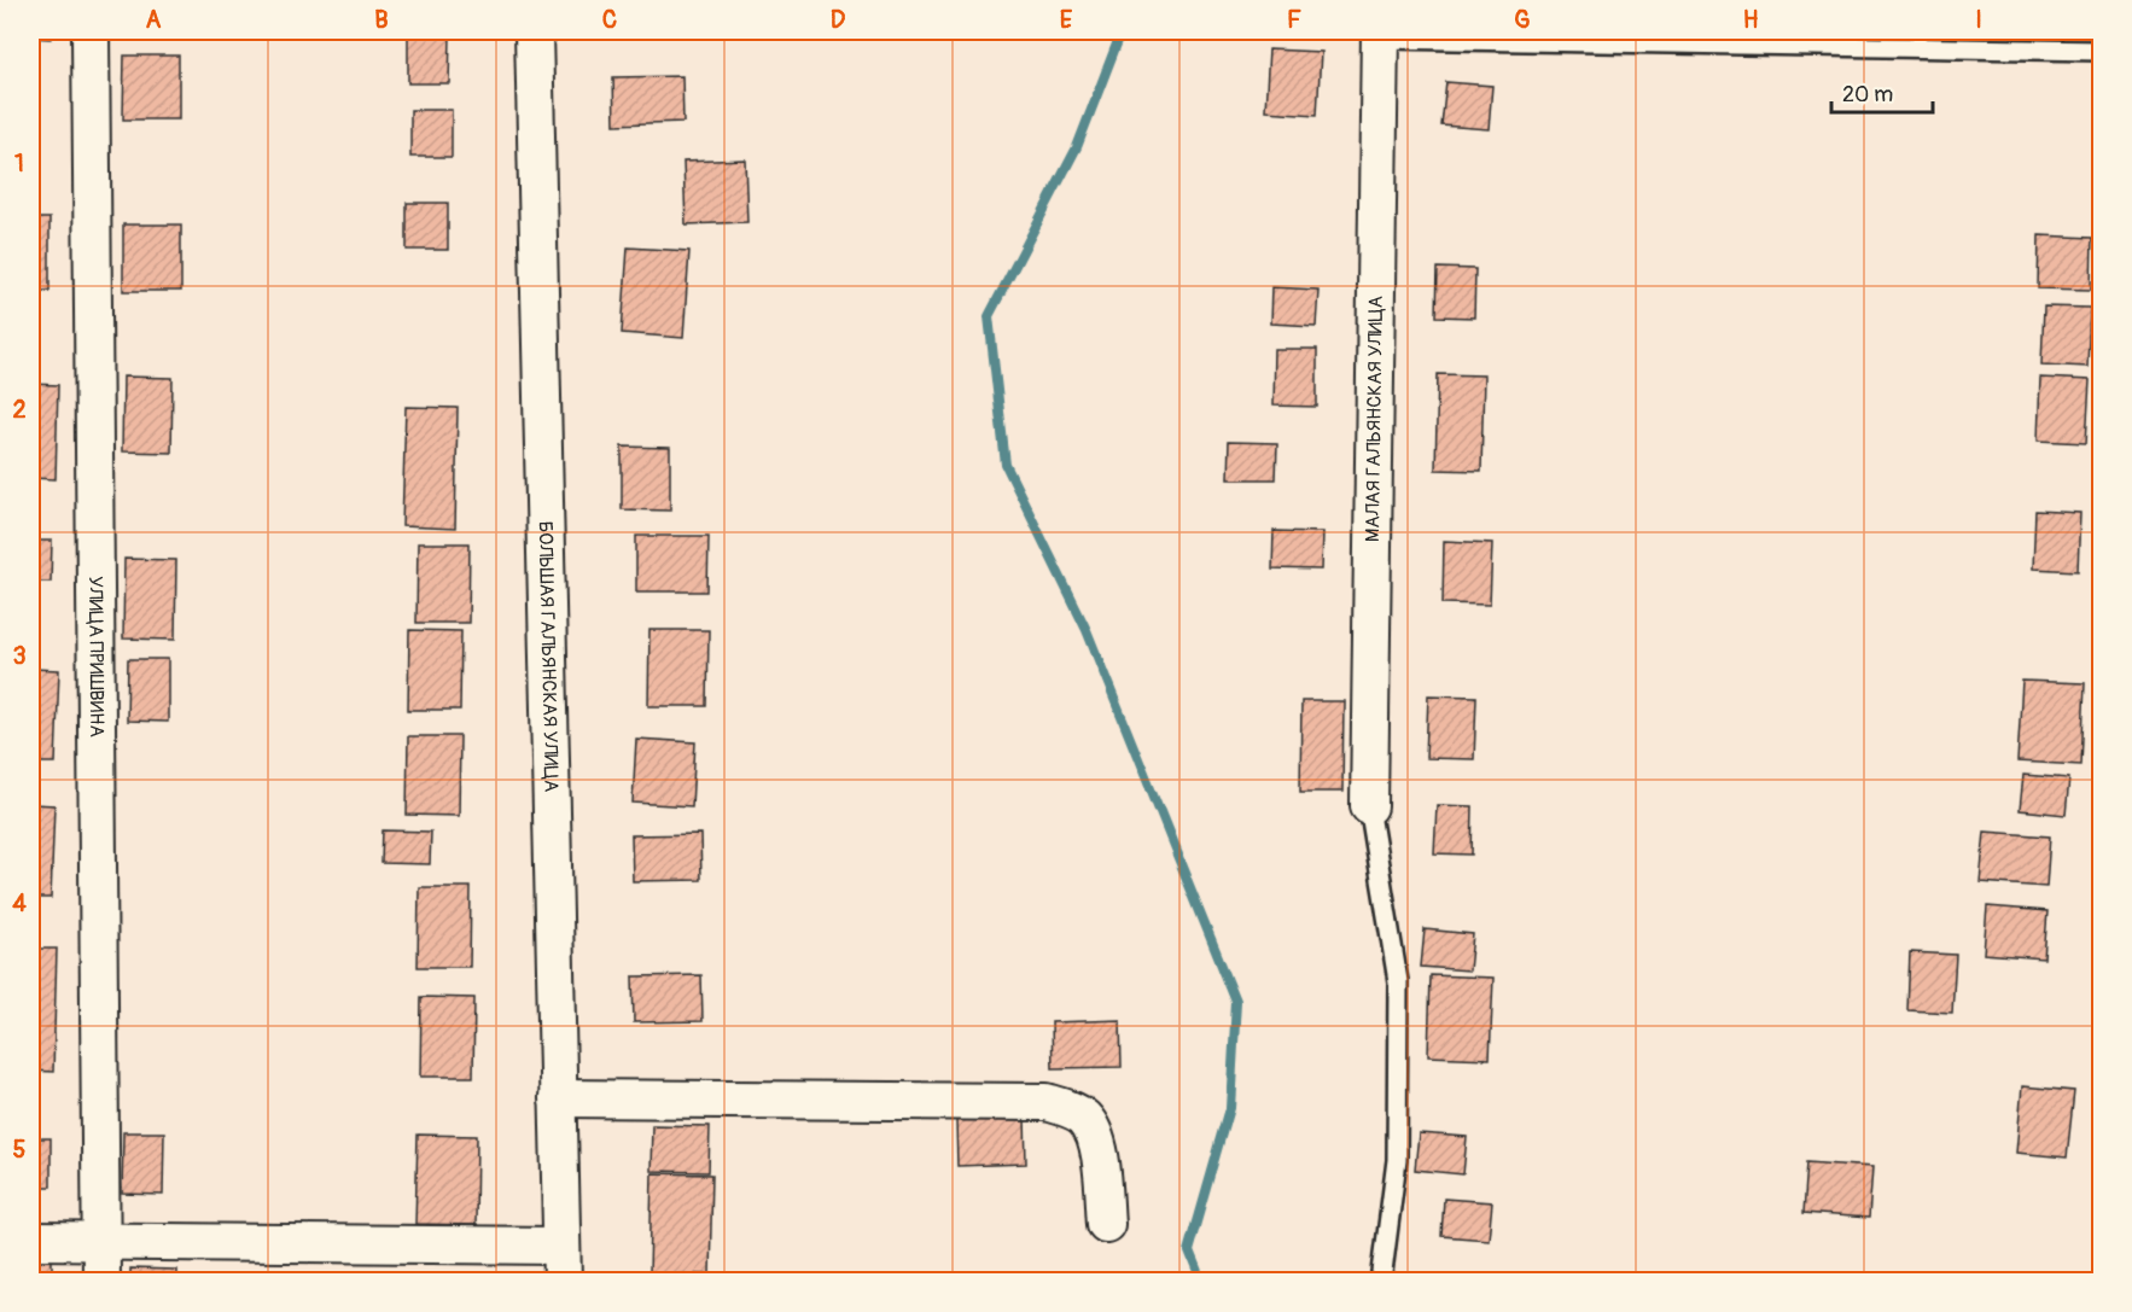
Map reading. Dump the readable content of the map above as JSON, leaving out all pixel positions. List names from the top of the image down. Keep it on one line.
{"streets":{"street":["МАЛАЯ ГАЛЬЯНСКАЯ УЛИЦА","УЛИЦА ПРИШВИНА","БОЛЬШАЯ ГАЛЬЯНСКАЯ УЛИЦА"]},"scale_bar":"20 m","grid":{"columns":["A","B","C","D","E","F","G","H","I"],"rows":["1","2","3","4","5"]}}
